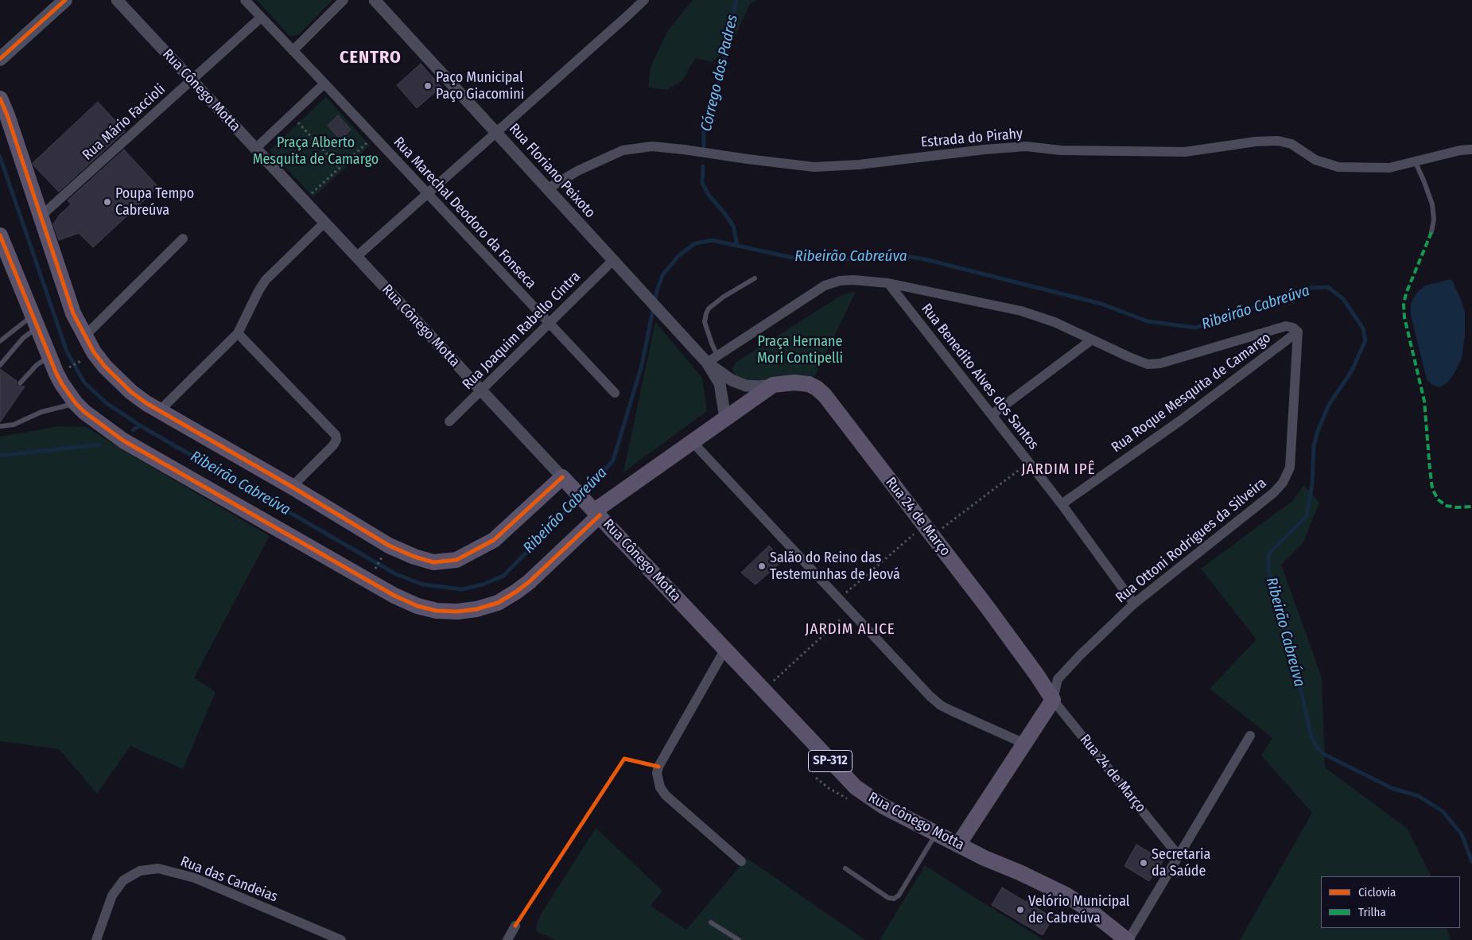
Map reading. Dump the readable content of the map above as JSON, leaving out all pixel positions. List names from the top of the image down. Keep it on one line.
{"streets":{"main road":["Rua Cônego Motta","Rua 24 de Março","SP-312"],"street":["Rua Mário Faccioli","Estrada do Pirahy","Rua Floriano Peixoto","Rua Marechal Deodoro da Fonseca","Rua Joaquim Rabello Cintra","Rua Benedito Alves dos Santos","Rua Roque Mesquita de Camargo","Rua Ottoni Rodrigues da Silveira","Rua das Candeias"]},"crossings":[["Rua Cônego Motta","Rua Mário Faccioli"],["Rua Cônego Motta","Rua Joaquim Rabello Cintra"],["Rua Cônego Motta","Rua 24 de Março"],["Rua Mário Faccioli","Rua Marechal Deodoro da Fonseca"],["Estrada do Pirahy","Rua Floriano Peixoto"],["Rua Floriano Peixoto","Rua Joaquim Rabello Cintra"],["Rua Marechal Deodoro da Fonseca","Rua Joaquim Rabello Cintra"],["Rua Benedito Alves dos Santos","Rua Roque Mesquita de Camargo"],["Rua Benedito Alves dos Santos","Rua Ottoni Rodrigues da Silveira"],["Rua Roque Mesquita de Camargo","Rua Ottoni Rodrigues da Silveira"],["Rua 24 de Março","Rua Ottoni Rodrigues da Silveira"]],"districts":["CENTRO","JARDIM IPÊ","JARDIM ALICE"],"water":["Córrego dos Padres","Ribeirão Cabreúva"],"parks":["Praça Alberto Mesquita de Camargo","Praça Hernane Mori Contipelli"],"places":["Paço Municipal Paço Giacomini","Poupa Tempo Cabreúva","Salão do Reino das Testemunhas de Jeová","Secretaria da Saúde","Velório Municipal de Cabreúva"],"legend":["Ciclovia","Trilha"]}
